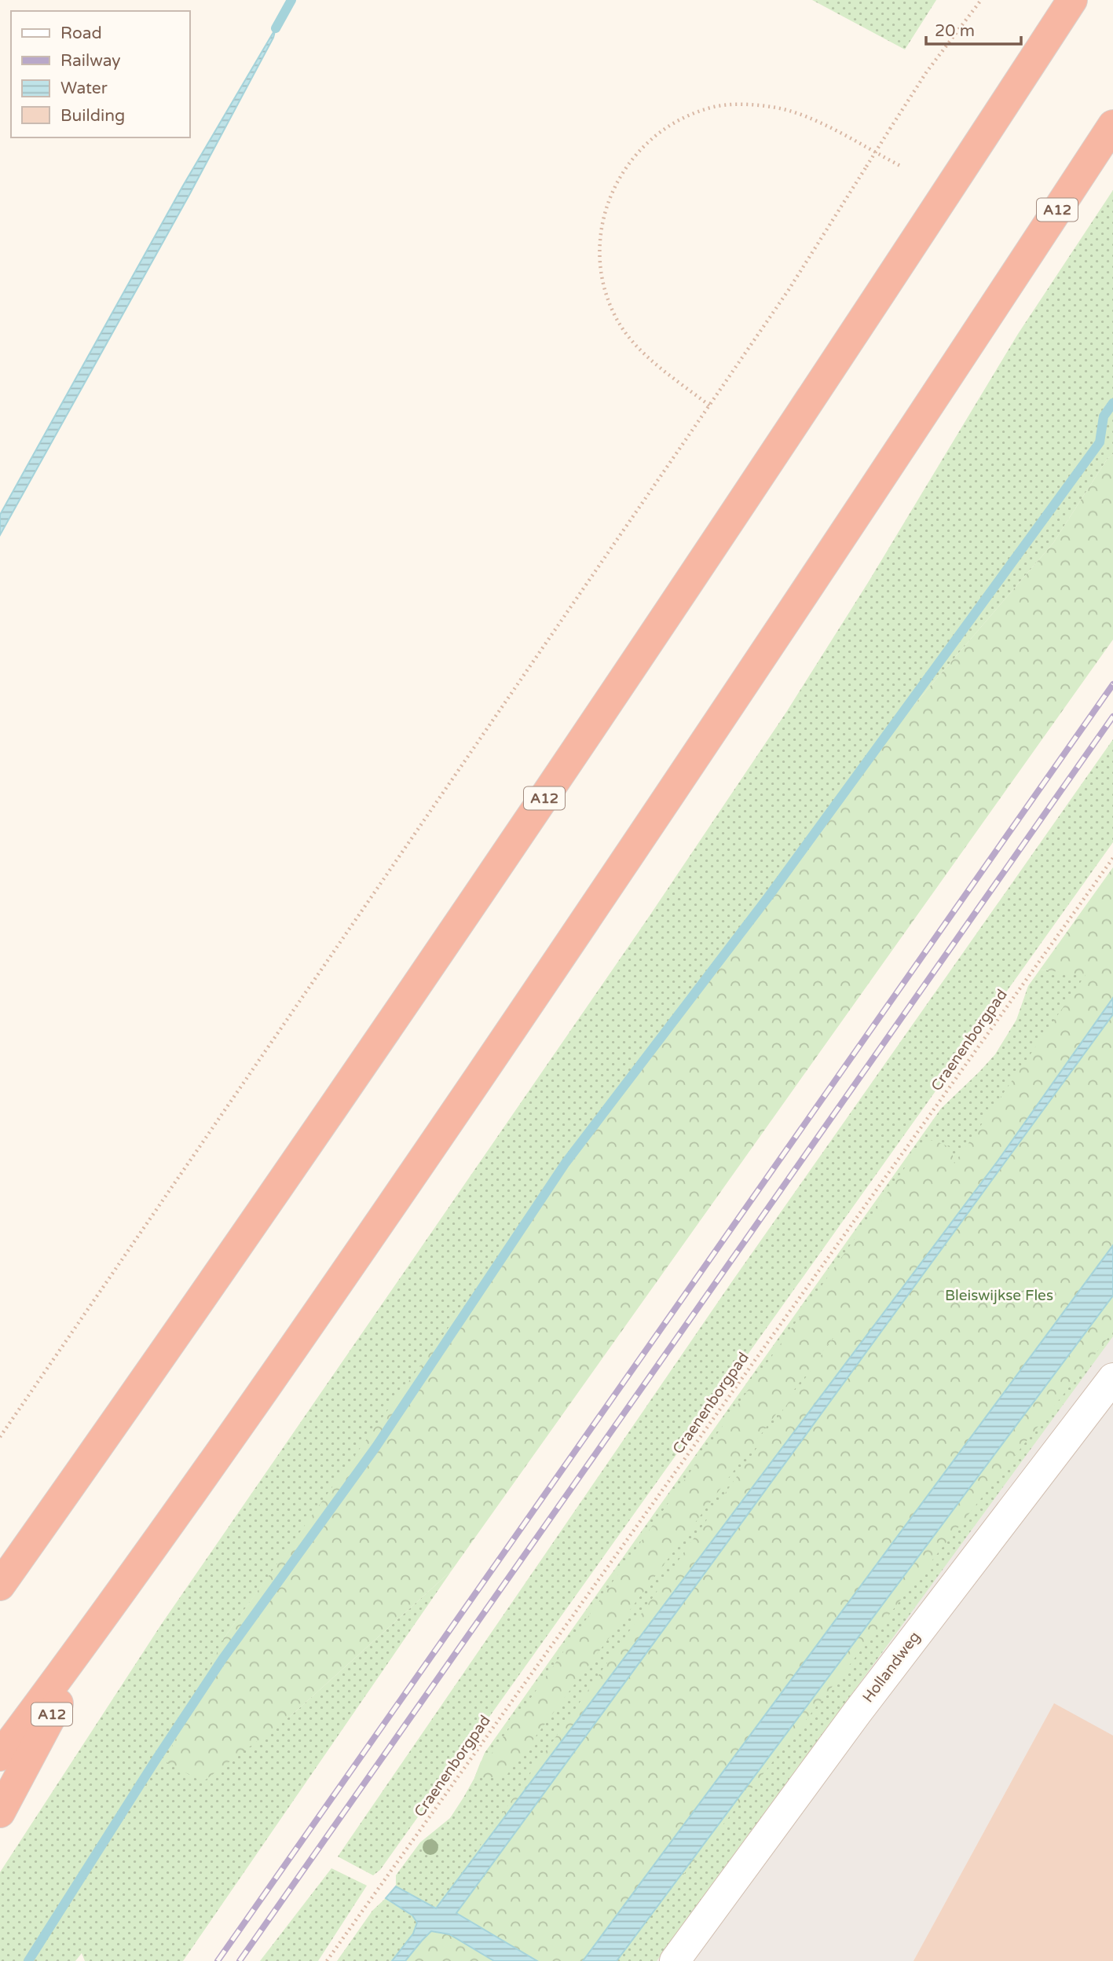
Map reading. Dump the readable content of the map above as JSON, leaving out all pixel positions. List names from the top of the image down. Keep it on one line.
{"streets":{"highway":["A12"],"street":["Hollandweg"],"path":["Craenenborgpad"]},"parks":["Bleiswijkse Fles"],"legend":["Road","Railway","Water","Building"],"scale_bar":"20 m"}
